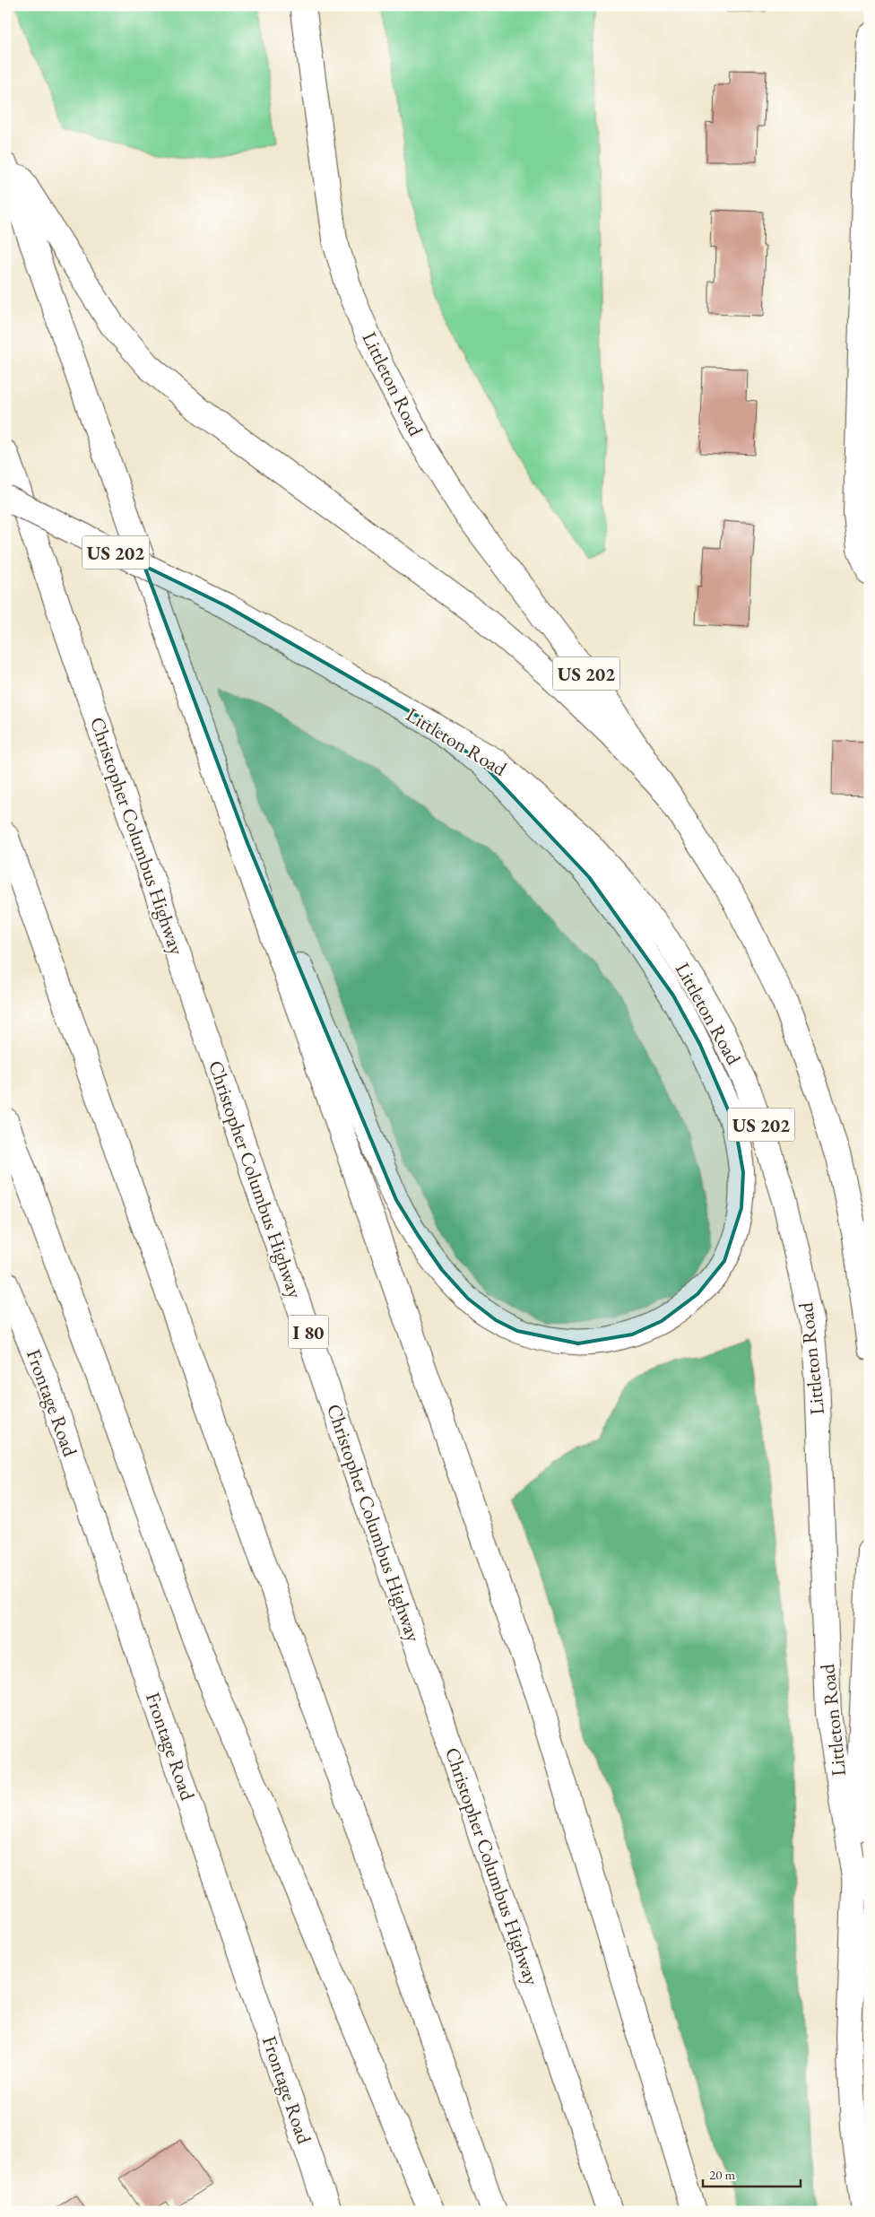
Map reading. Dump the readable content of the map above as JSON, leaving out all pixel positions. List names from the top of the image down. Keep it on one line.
{"streets":{"main road":["Littleton Road","US 202","Christopher Columbus Highway","I 80","Frontage Road"]},"scale_bar":"20 m"}
